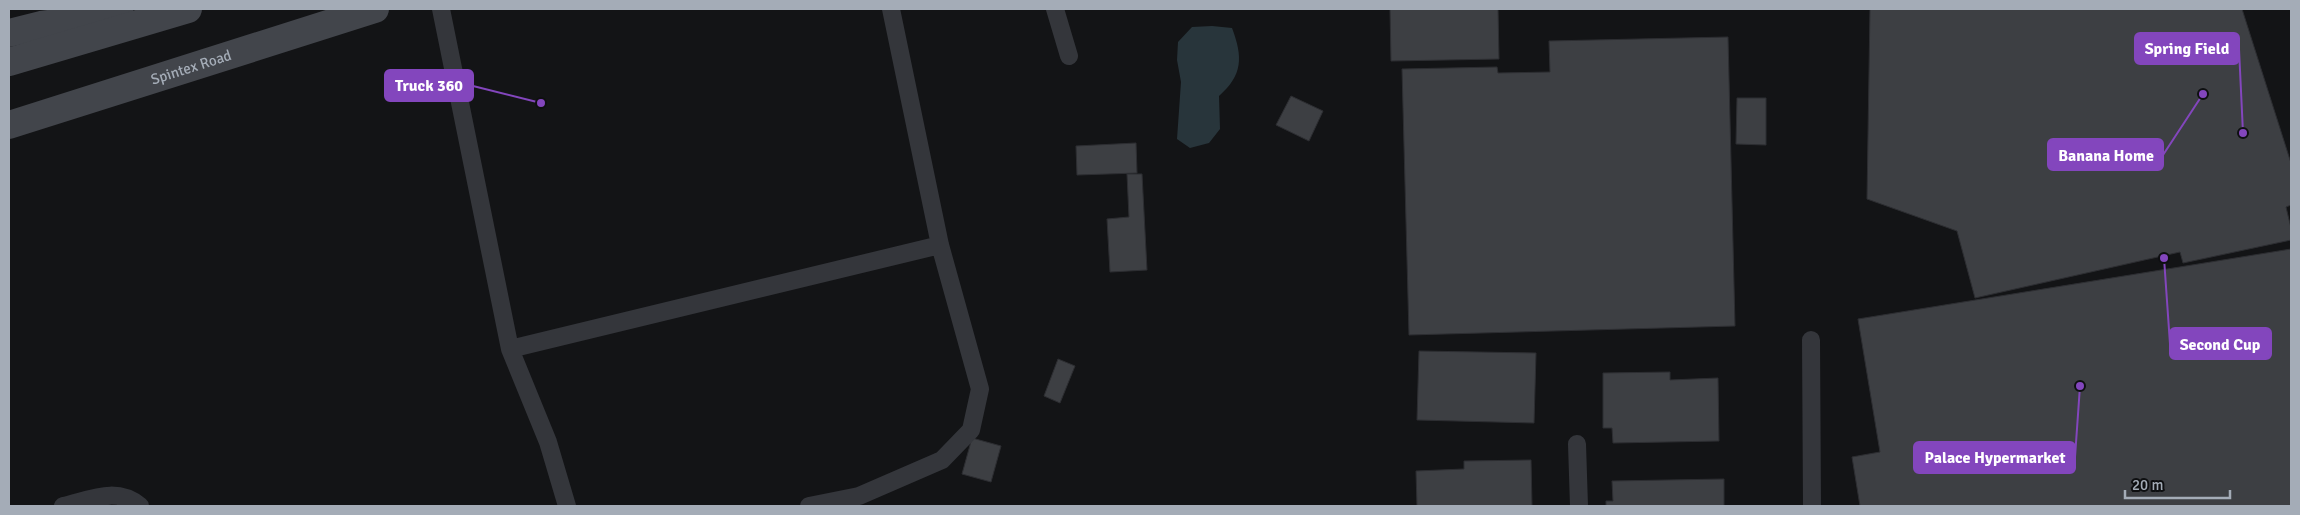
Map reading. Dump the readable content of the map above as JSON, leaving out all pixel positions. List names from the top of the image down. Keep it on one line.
{"streets":{"main road":["Spintex Road"]},"places":["Banana Home","Truck 360","Spring Field","Second Cup","Palace Hypermarket"],"scale_bar":"20 m"}
